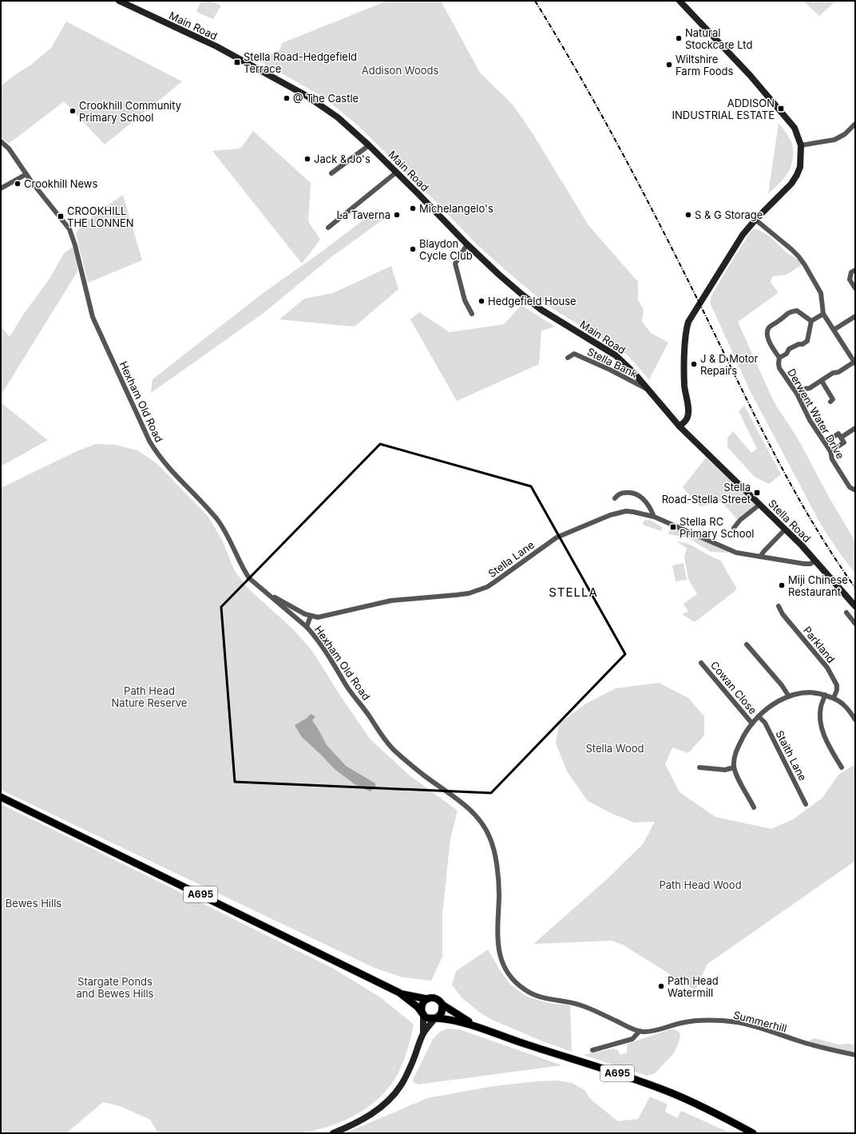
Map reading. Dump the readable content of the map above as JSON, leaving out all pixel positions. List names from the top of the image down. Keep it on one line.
{"streets":{"main road":["Main Road","Stella Road","A695"],"street":["Stella Bank","Hexham Old Road","Derwent Water Drive","Stella Lane","Parkland","Cowan Close","Staith Lane","Summerhill"]},"crossings":[["Main Road","Stella Bank"],["Main Road","Stella Road"],["Hexham Old Road","Stella Lane"],["Hexham Old Road","Summerhill"],["Stella Road","Stella Lane"]],"districts":["STELLA"],"parks":["Addison Woods","Path Head Nature Reserve","Stella Wood","Path Head Wood","Bewes Hills","Stargate Ponds and Bewes Hills"],"places":{"other":["Natural Stockcare Ltd","Wiltshire Farm Foods","@ The Castle","Crookhill Community Primary School","Jack & Jo's","Crookhill News","Michelangelo's","La Taverna","S & G Storage","Blaydon Cycle Club","Hedgefield House","J & D Motor Repairs","Miji Chinese Restaurant","Path Head Watermill"],"transit":["Stella Road-Hedgefield Terrace","ADDISON INDUSTRIAL ESTATE","CROOKHILL THE LONNEN","Stella Road-Stella Street","Stella RC Primary School"]}}
